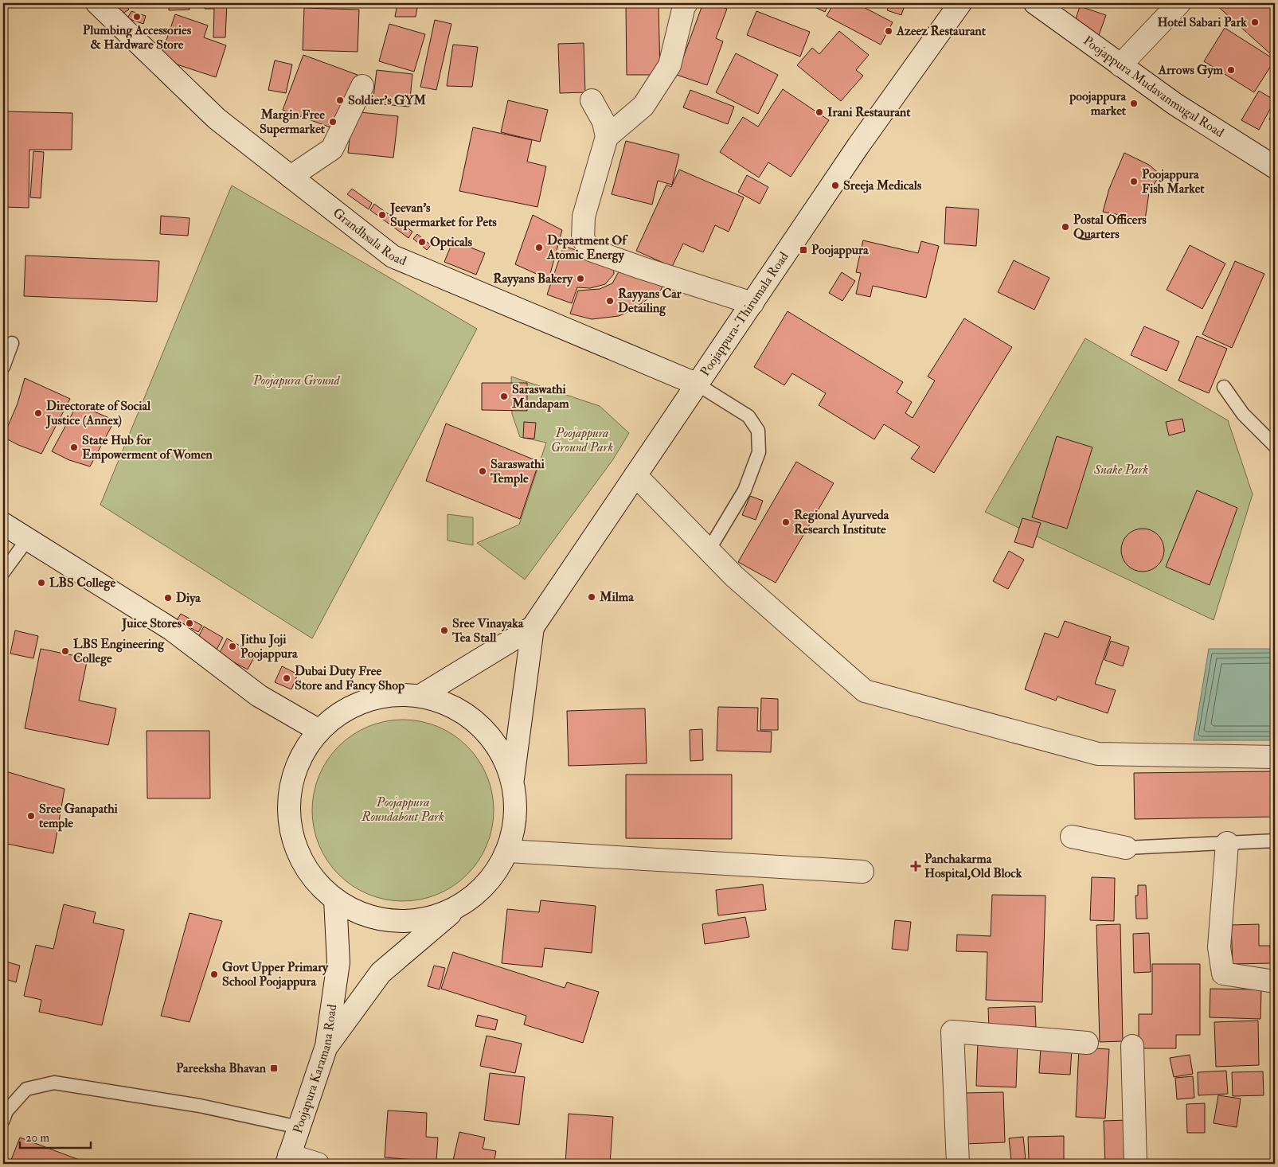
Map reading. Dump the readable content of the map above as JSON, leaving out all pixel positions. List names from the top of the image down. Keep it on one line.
{"streets":{"main road":["Poojappura Mudavanmugal Road","Grandhsala Road","Poojappura-Thirumala Road","Poojapura Karamana Road"]},"crossings":[["Grandhsala Road","Poojappura-Thirumala Road"]],"parks":["Poojapura Ground","Poojappura Ground Park","Snake Park","Poojappura Roundabout Park"],"places":{"other":["Plumbing Accessories & Hardware Store","Hotel Sabari Park","Azeez Restaurant","Arrows Gym","Soldier's GYM","poojappura market","Irani Restaurant","Margin Free Supermarket","Poojappura Fish Market","Sreeja Medicals","Jeevan's Supermarket for Pets","Postal Officers Quarters","Opticals","Department Of Atomic Energy","Rayyans Bakery","Rayyans Car Detailing","Saraswathi Mandapam","Directorate of Social Justice (Annex)","State Hub for Empowerment of Women","Saraswathi Temple","Regional Ayurveda Research Institute","LBS College","Milma","Diya","Juice Stores","Sree Vinayaka Tea Stall","Jithu Joji Poojappura","LBS Engineering College","Dubai Duty Free Store and Fancy Shop","Sree Ganapathi temple","Govt Upper Primary School Poojappura"],"transit":["Poojappura","Pareeksha Bhavan"],"health":["Panchakarma Hospital,Old Block"]},"scale_bar":"20 m"}
